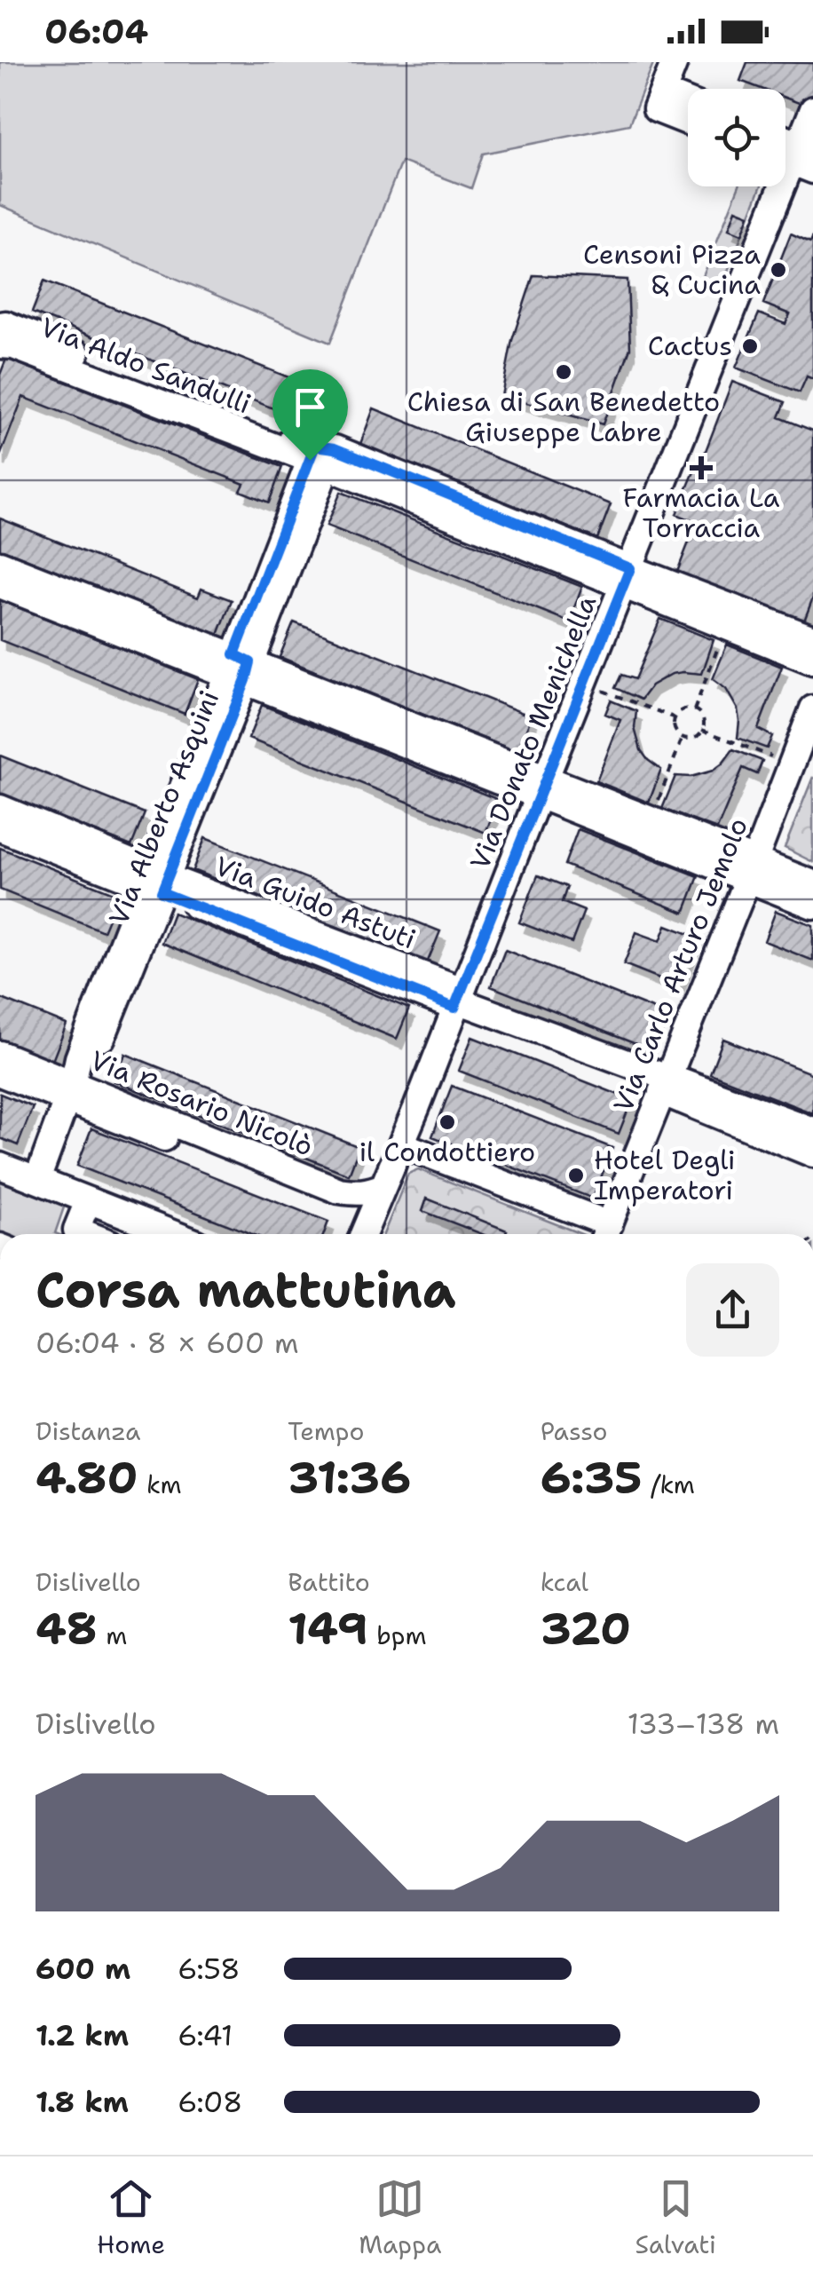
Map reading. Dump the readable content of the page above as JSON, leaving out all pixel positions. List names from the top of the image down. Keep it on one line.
{"streets":{"street":["Via Aldo Sandulli","Via Donato Menichella","Via Alberto Asquini","Via Guido Astuti","Via Carlo Arturo Jemolo","Via Rosario Nicolò"]},"crossings":[["Via Aldo Sandulli","Via Donato Menichella"],["Via Aldo Sandulli","Via Alberto Asquini"],["Via Donato Menichella","Via Guido Astuti"],["Via Donato Menichella","Via Rosario Nicolò"],["Via Alberto Asquini","Via Guido Astuti"],["Via Alberto Asquini","Via Rosario Nicolò"],["Via Guido Astuti","Via Carlo Arturo Jemolo"]],"places":{"other":["Censoni Pizza & Cucina","Cactus","Chiesa di San Benedetto Giuseppe Labre","il Condottiero","Hotel Degli Imperatori"],"health":["Farmacia La Torraccia"]},"page":{"status":"06:04","heading":["Corsa mattutina","06:04 · 8 × 600 m"],"stats":[["Distanza","4.80 km"],["Tempo","31:36"],["Passo","6:35 /km"],["Dislivello","48 m"],["Battito","149 bpm"],["kcal","320"]],"chart":["Dislivello","133–138 m"],"list":[{"name":"600 m","note":"6:58"},{"name":"1.2 km","note":"6:41"},{"name":"1.8 km","note":"6:08"}],"tabs":["Home","Mappa","Salvati"]}}
